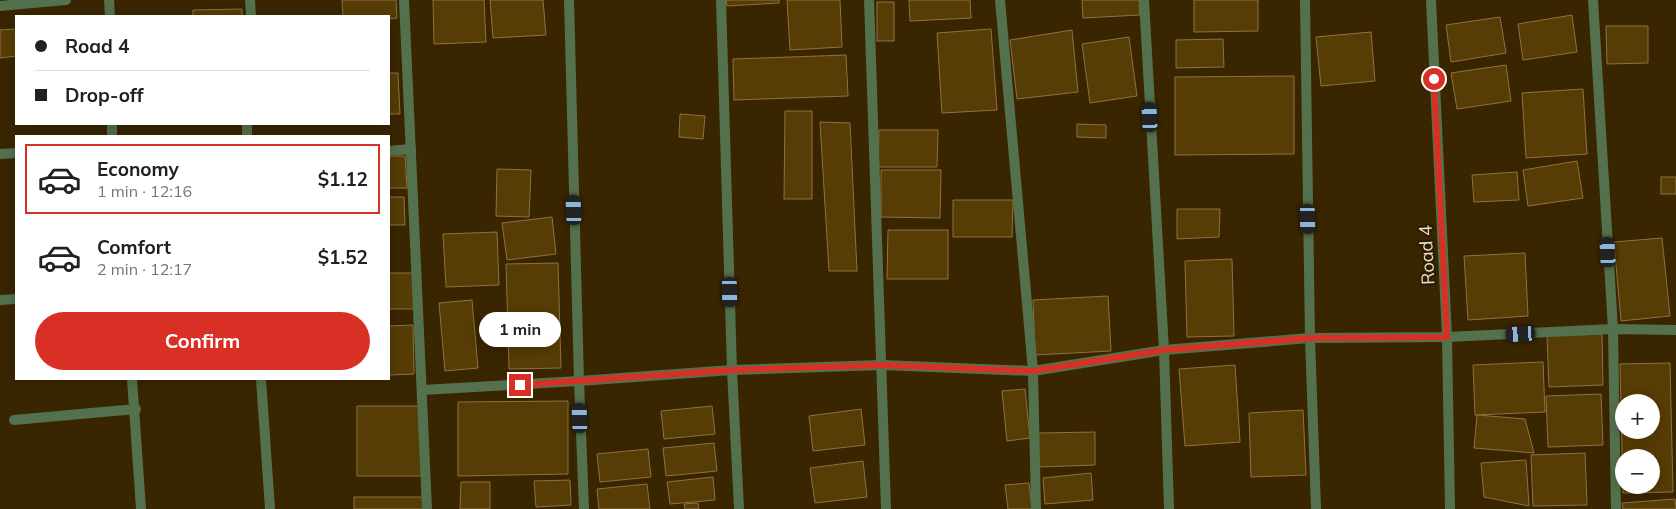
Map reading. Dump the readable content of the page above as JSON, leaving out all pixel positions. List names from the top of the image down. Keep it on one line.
{"streets":{"street":["Road 4"]},"page":{"banner":["Road 4","Drop-off"],"list":[{"name":"Economy","note":"1 min · 12:16","value":"$1.12"},{"name":"Comfort","note":"2 min · 12:17","value":"$1.52"}],"buttons":"Confirm","bubble":"1 min","map_buttons":["+","−"]}}
